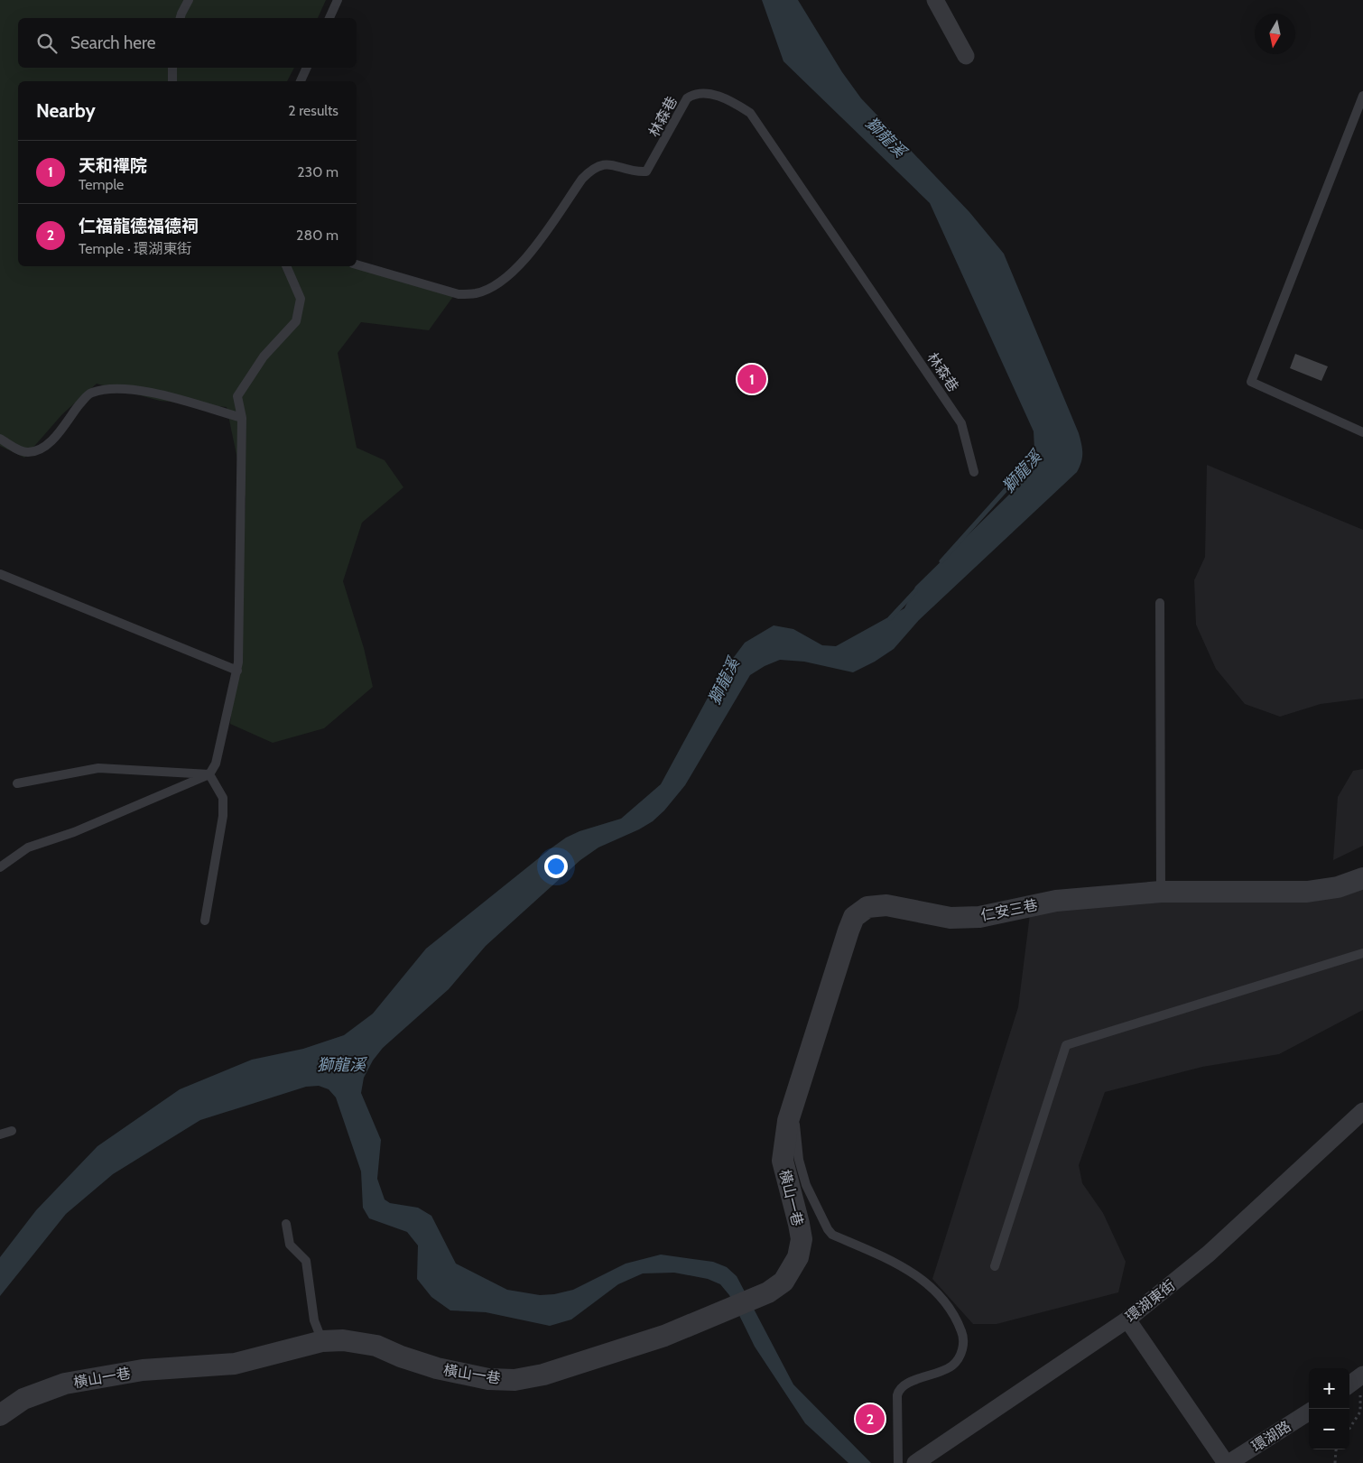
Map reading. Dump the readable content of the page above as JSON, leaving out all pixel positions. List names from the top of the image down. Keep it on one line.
{"streets":{"street":["仁安三巷","橫山一巷","環湖東街","環湖路"],"lane":["林森巷"]},"crossings":[["仁安三巷","橫山一巷"]],"water":["獅龍溪"],"north":"bottom","page":{"search":"Search here","heading":["Nearby","2 results"],"list":[{"mark":"1","name":"天和禪院","note":"Temple","value":"230 m"},{"mark":"2","name":"仁福龍德福德祠","note":"Temple · 環湖東街","value":"280 m"}],"pins":["1","2"],"map_buttons":["+","−"]}}
